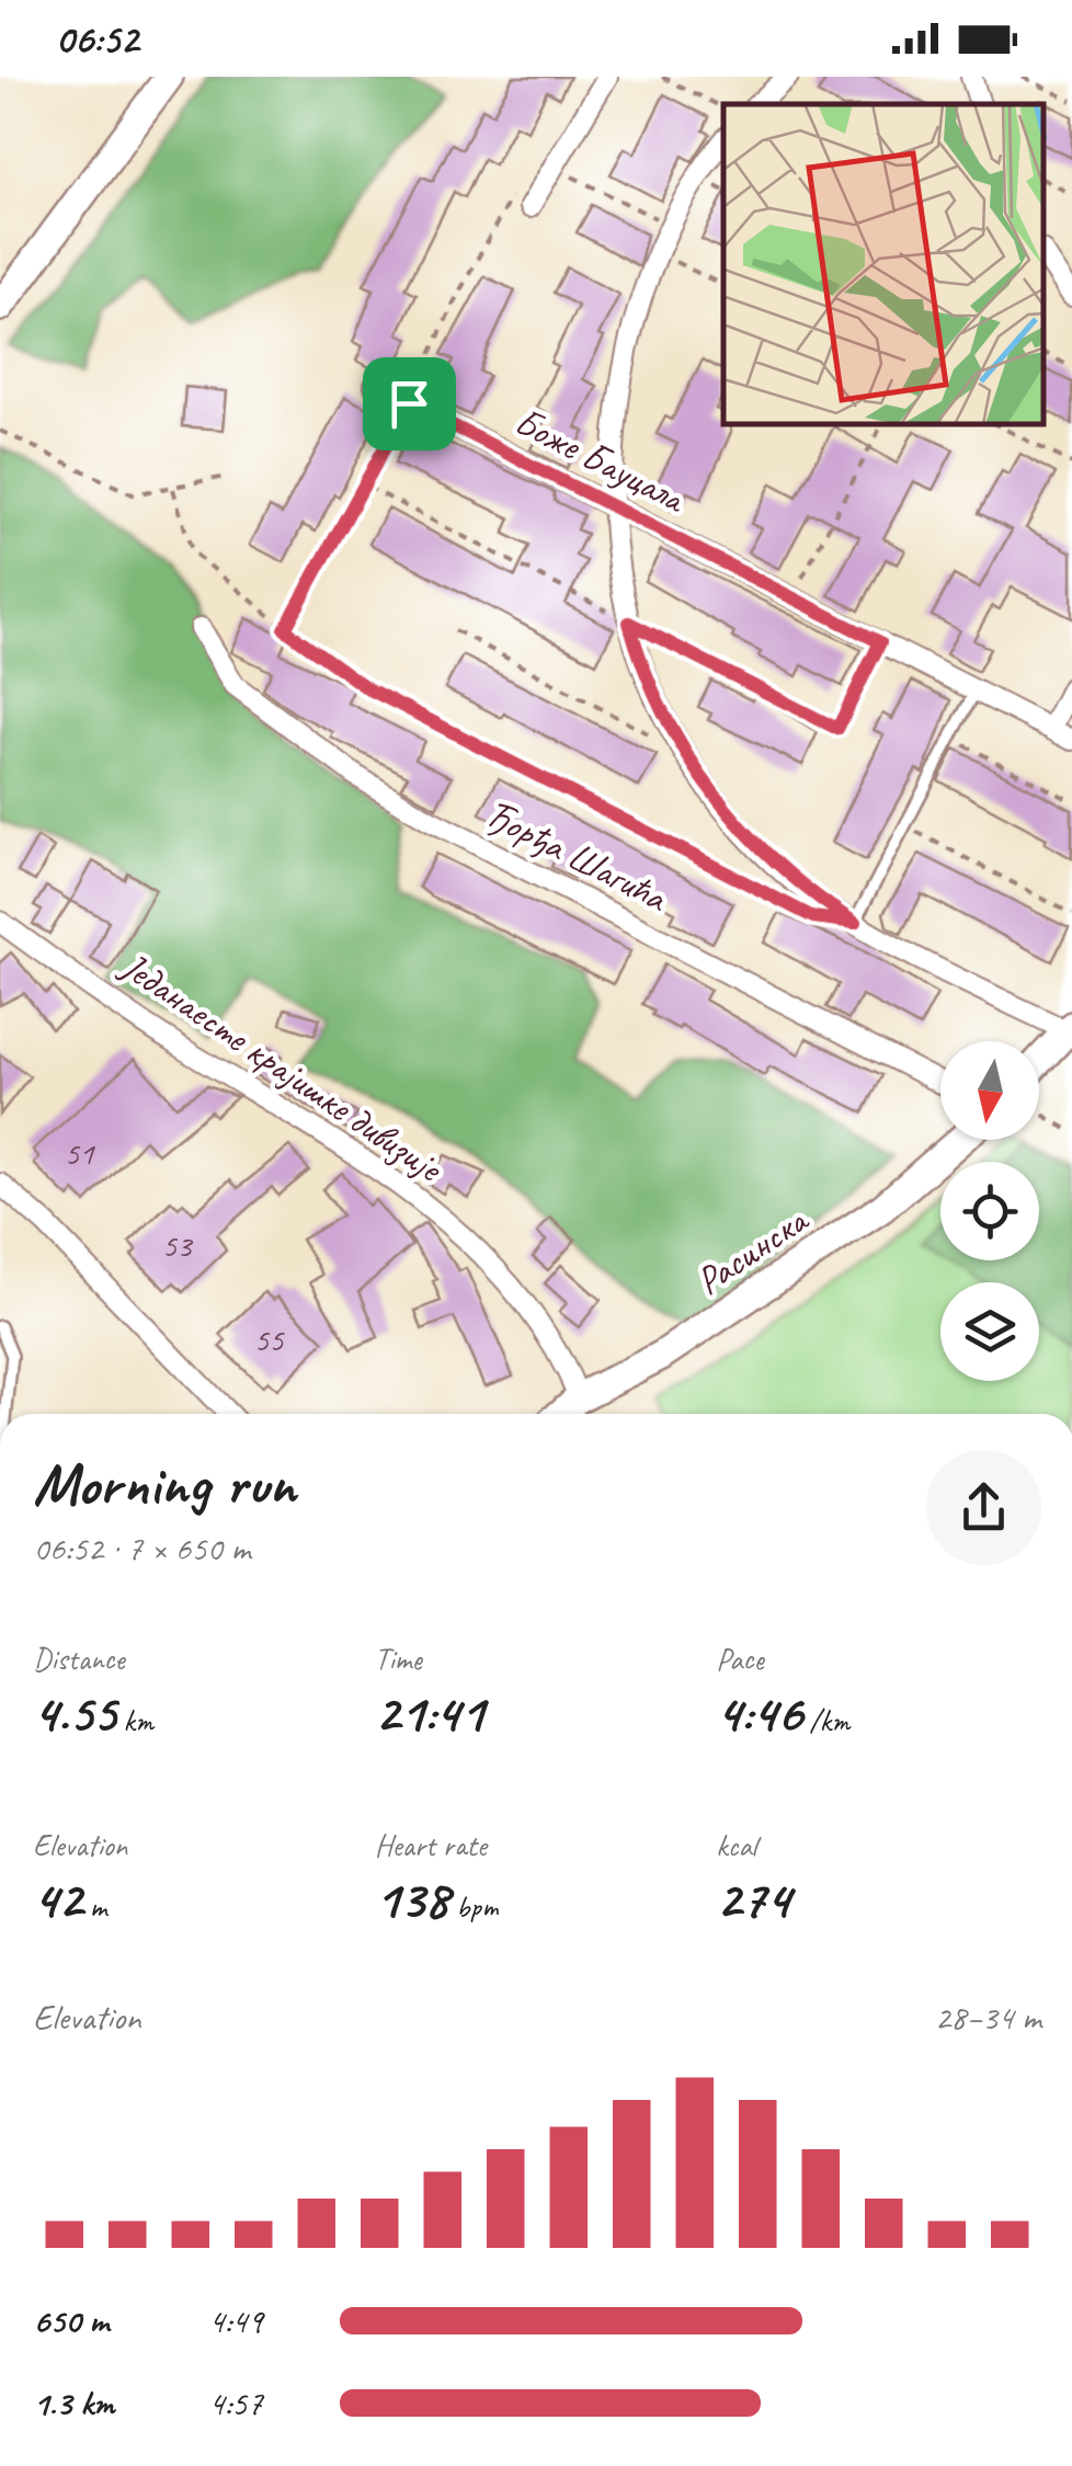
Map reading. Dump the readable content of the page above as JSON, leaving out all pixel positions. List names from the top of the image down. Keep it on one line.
{"streets":{"street":["Боже Бауцала","Ђорђа Шагића","Једанаесте крајишке дивизије","Расинска"]},"crossings":[["Једанаесте крајишке дивизије","Расинска"]],"house_numbers":["51","53","55"],"north":"bottom","page":{"status":"06:52","heading":["Morning run","06:52 · 7 × 650 m"],"stats":[["Distance","4.55 km"],["Time","21:41"],["Pace","4:46 /km"],["Elevation","42 m"],["Heart rate","138 bpm"],["kcal","274"]],"chart":["Elevation","28–34 m"],"list":[{"name":"650 m","note":"4:49"},{"name":"1.3 km","note":"4:57"}]}}
